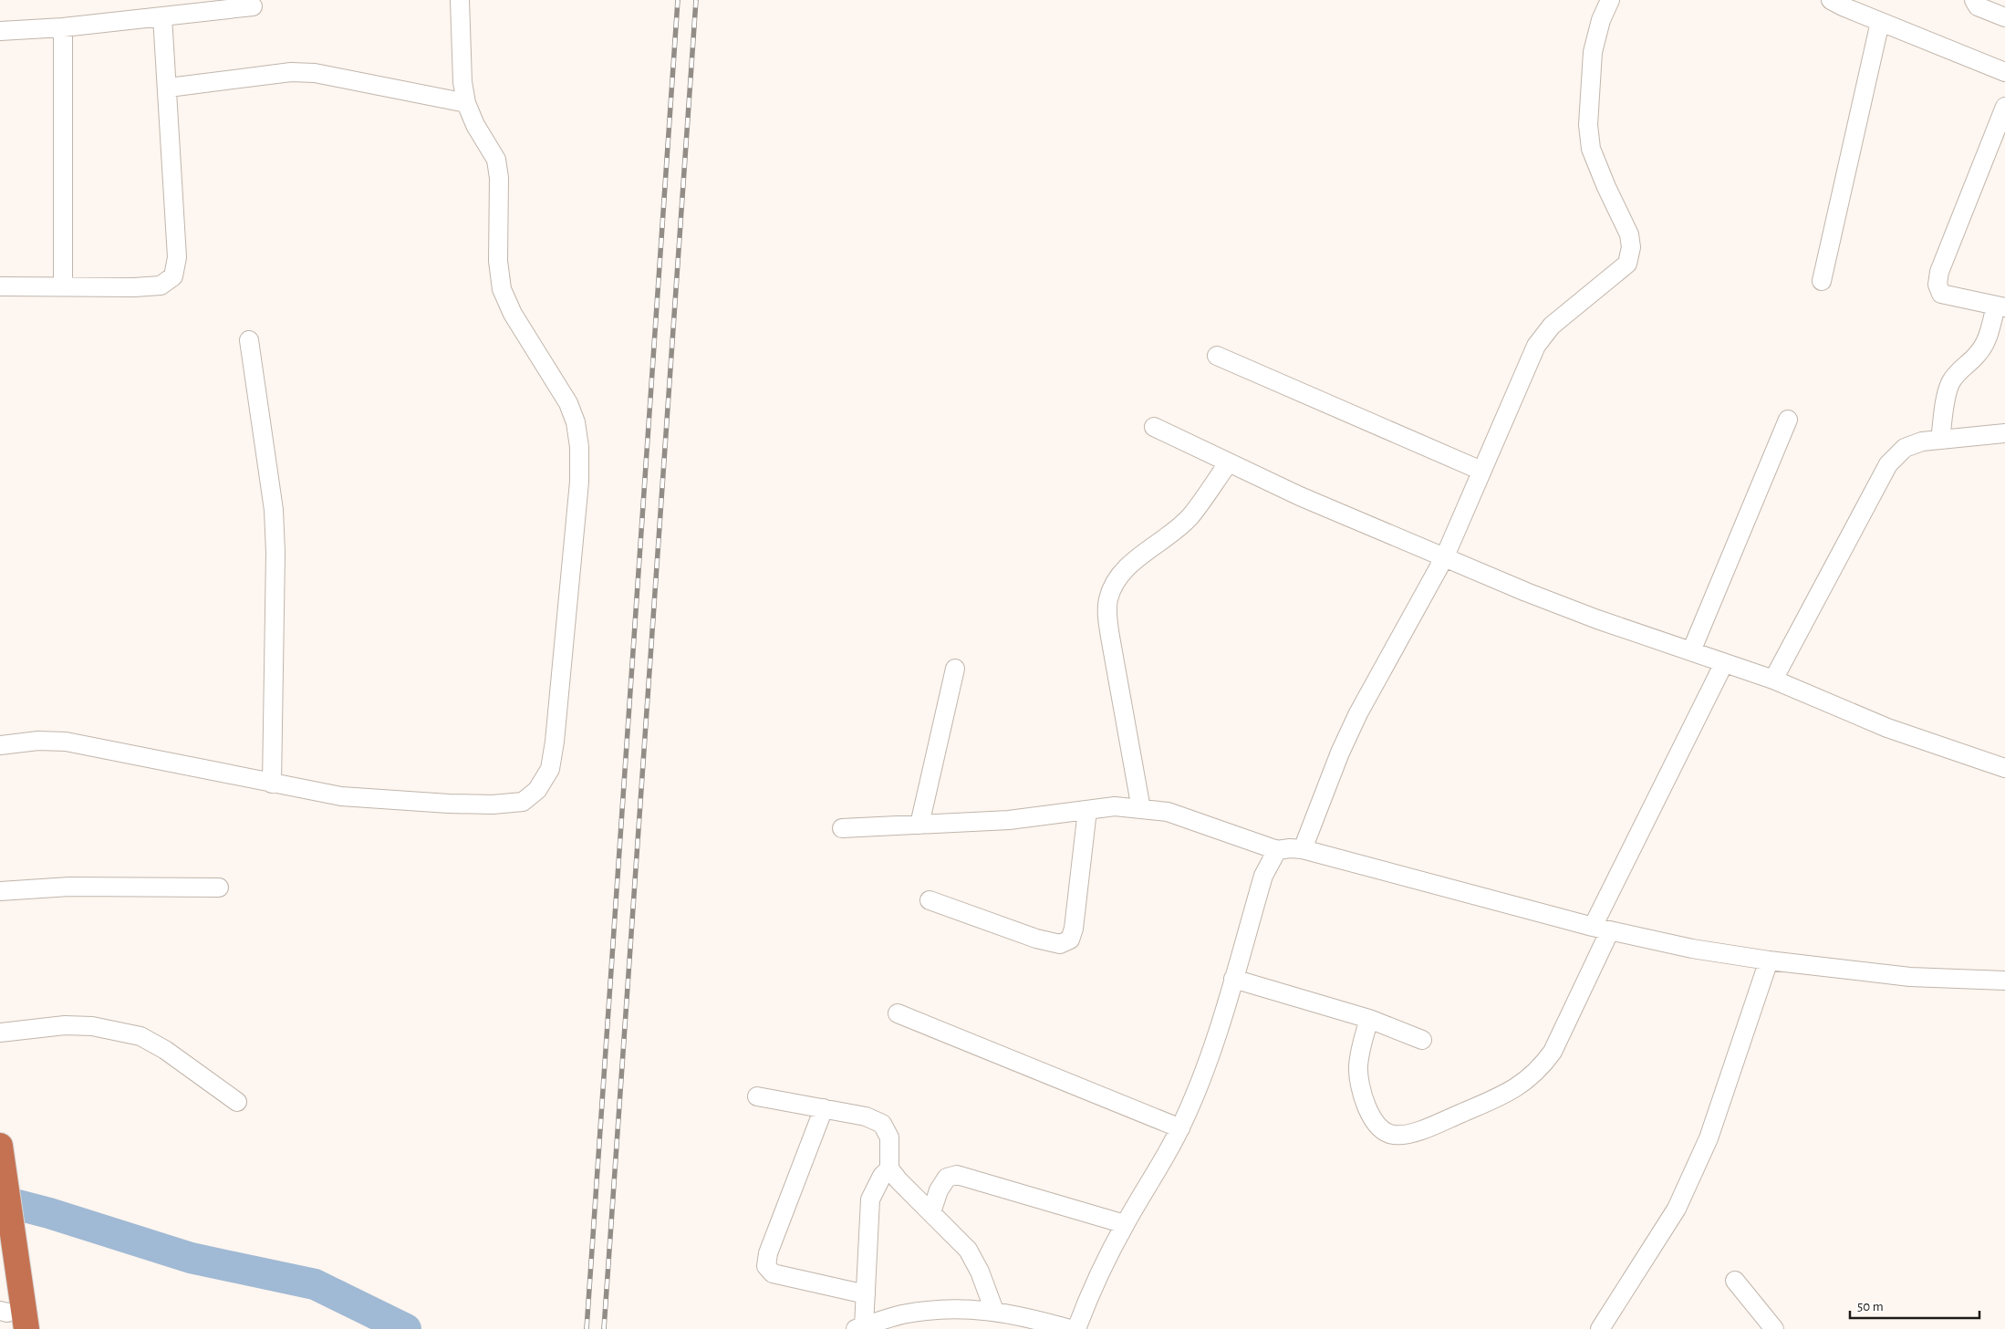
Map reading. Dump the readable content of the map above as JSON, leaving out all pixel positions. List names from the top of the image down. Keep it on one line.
{"scale_bar":"50 m"}
